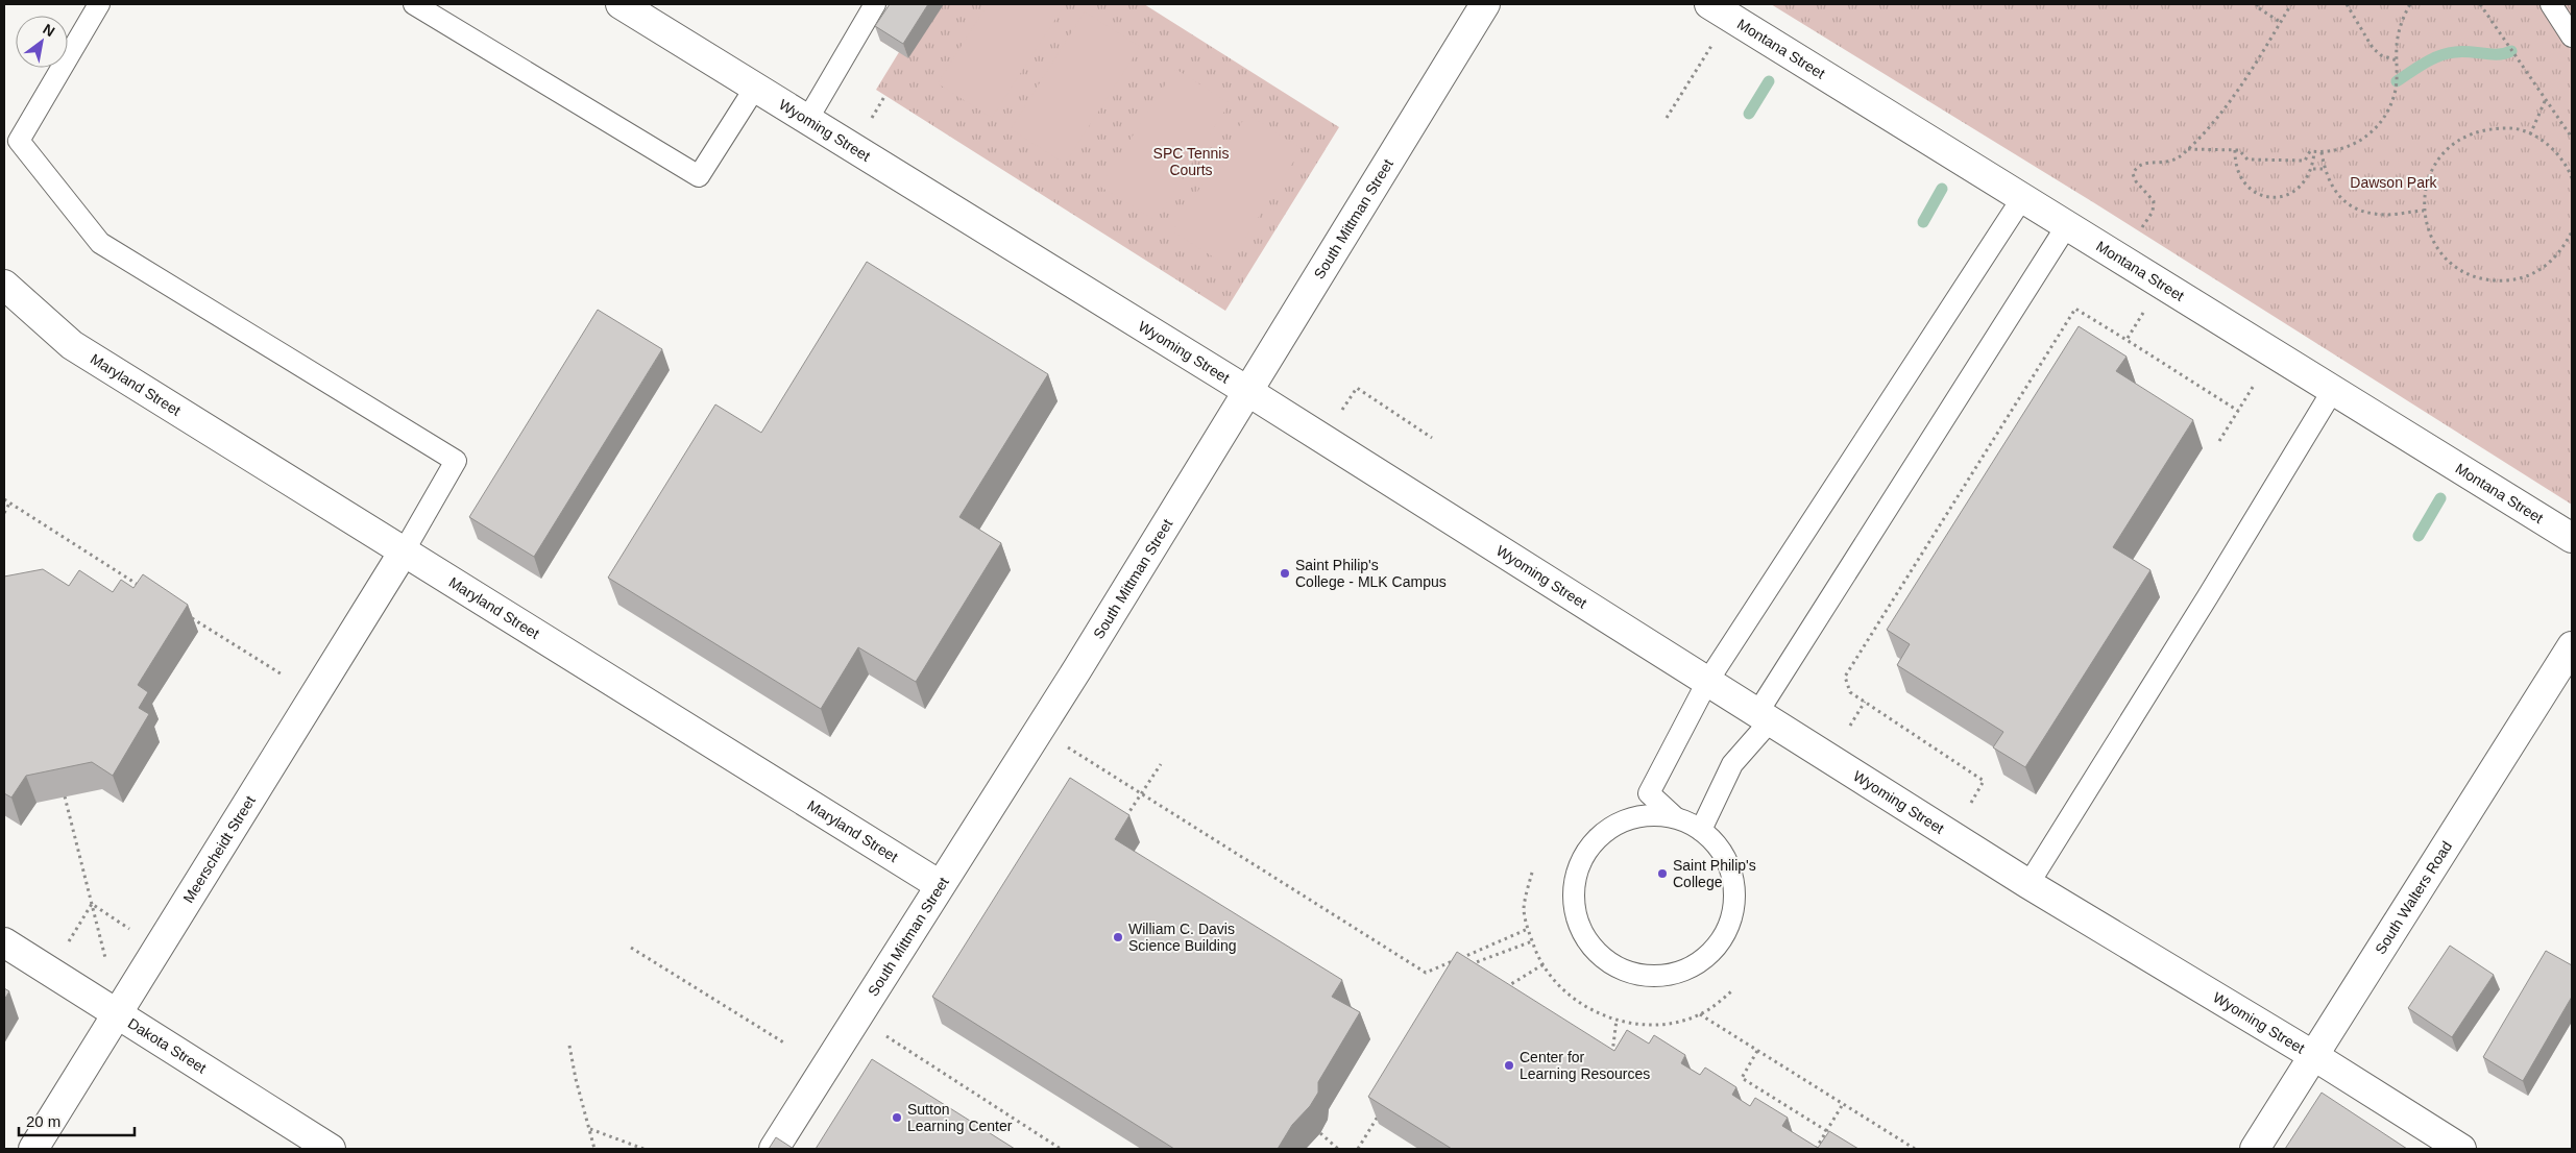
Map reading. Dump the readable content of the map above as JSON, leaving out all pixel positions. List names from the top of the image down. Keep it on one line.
{"streets":{"street":["Montana Street","Wyoming Street","South Mittman Street","Maryland Street","Meerscheidt Street","South Walters Road","Dakota Street"]},"crossings":[["Wyoming Street","South Mittman Street"],["Wyoming Street","South Walters Road"],["South Mittman Street","Maryland Street"],["Maryland Street","Meerscheidt Street"],["Meerscheidt Street","Dakota Street"]],"parks":["SPC Tennis Courts","Dawson Park"],"places":["Saint Philip's College - MLK Campus","Saint Philip's College","William C. Davis Science Building","Center for Learning Resources","Sutton Learning Center"],"scale_bar":"20 m","north":"top right"}
